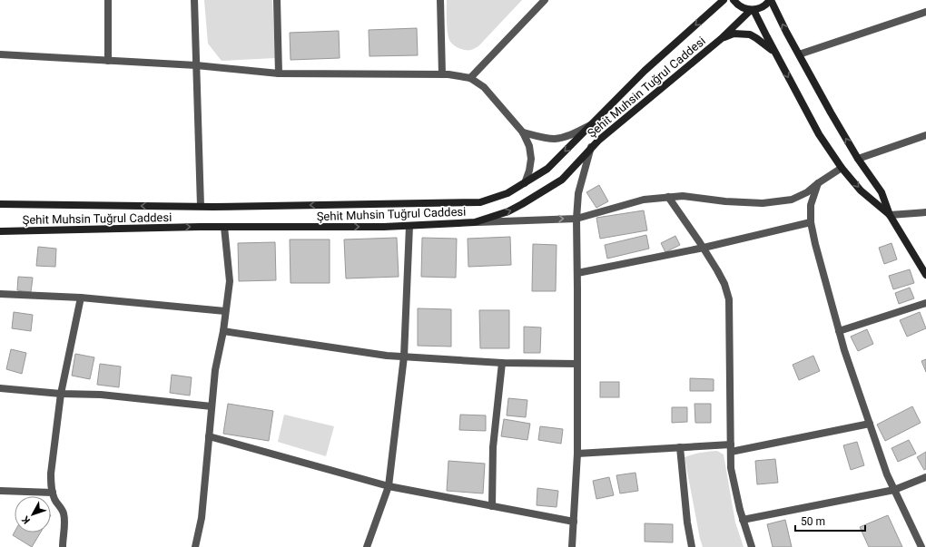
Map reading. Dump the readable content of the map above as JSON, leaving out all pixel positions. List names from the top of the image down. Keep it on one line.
{"streets":{"main road":["Şehit Muhsin Tuğrul Caddesi"]},"scale_bar":"50 m","north":"bottom left"}
